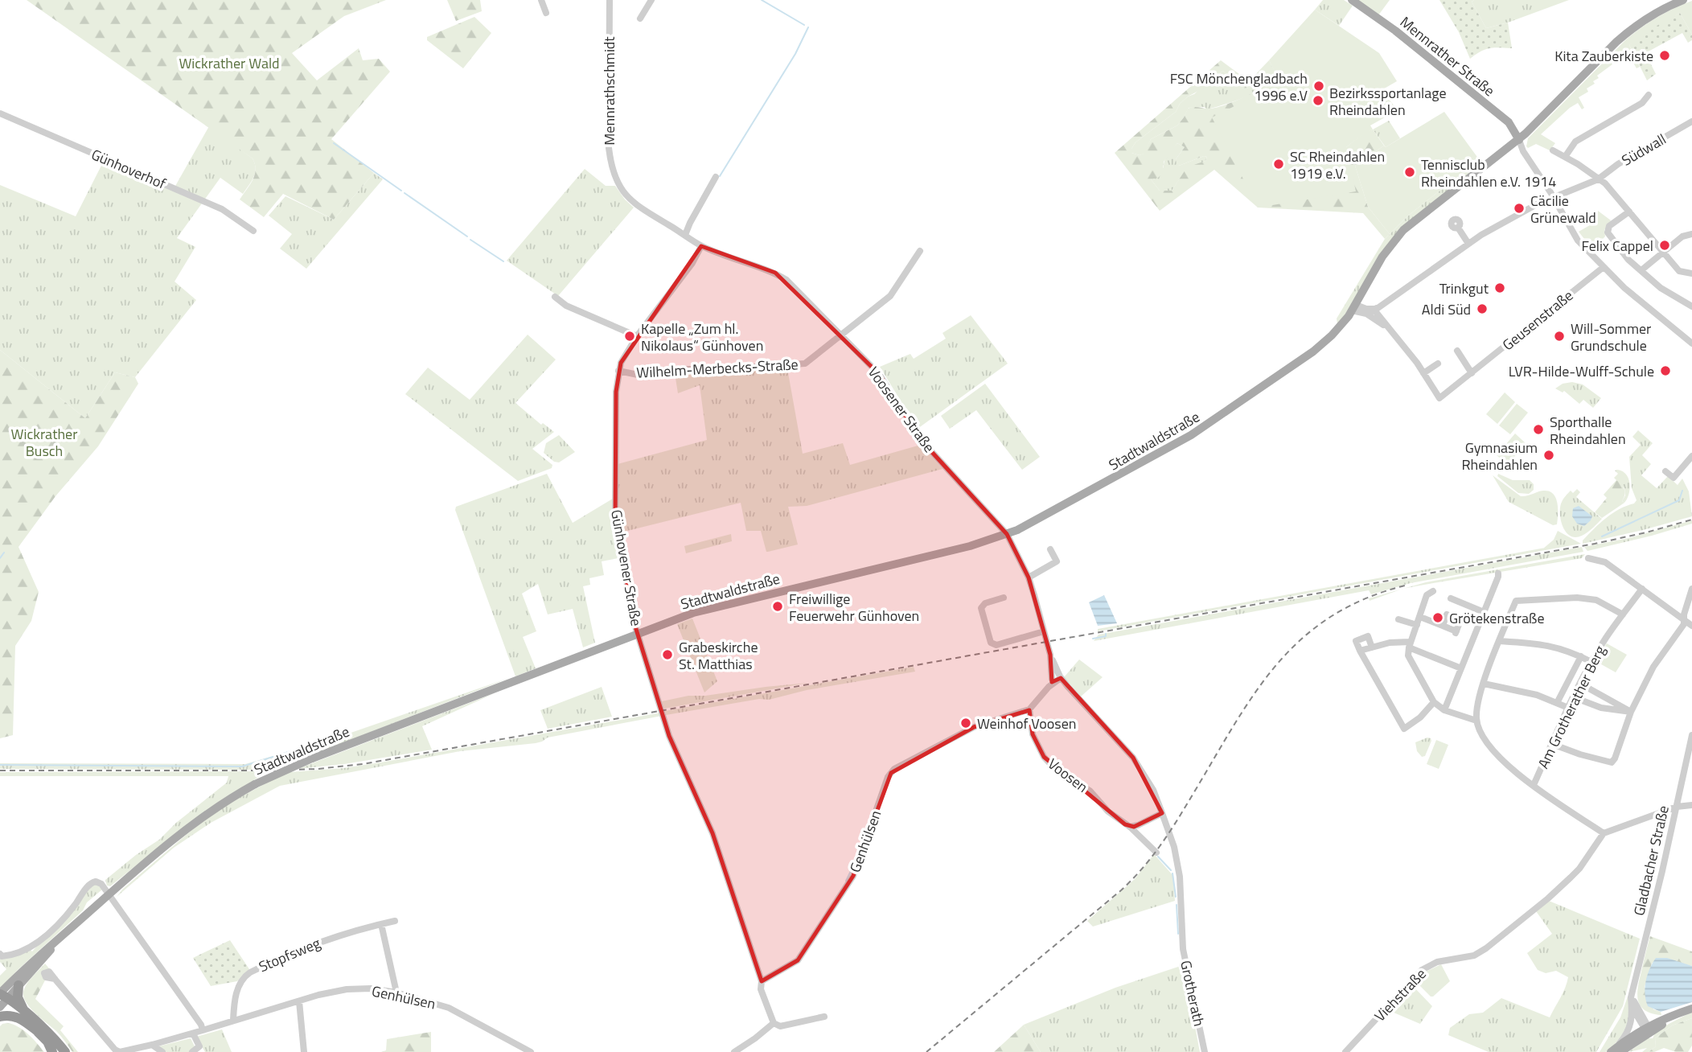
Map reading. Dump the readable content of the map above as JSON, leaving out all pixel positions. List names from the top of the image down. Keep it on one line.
{"streets":{"main road":["Mennrather Straße","Stadtwaldstraße"],"street":["Mennrathschmidt","Südwall","Günhoverhof","Geusenstraße","Wilhelm-Merbecks-Straße","Voosener Straße","Günhovener Straße","Am Grotherather Berg","Voosen","Genhülsen","Gladbacher Straße","Stopfsweg","Grotherath","Viehstraße"]},"crossings":[["Mennrather Straße","Stadtwaldstraße"],["Mennrathschmidt","Voosener Straße"],["Wilhelm-Merbecks-Straße","Voosener Straße"],["Wilhelm-Merbecks-Straße","Günhovener Straße"],["Voosener Straße","Stadtwaldstraße"],["Voosener Straße","Günhovener Straße"],["Stadtwaldstraße","Günhovener Straße"],["Günhovener Straße","Genhülsen"],["Am Grotherather Berg","Viehstraße"],["Voosen","Genhülsen"],["Genhülsen","Stopfsweg"]],"parks":["Wickrather Wald","Wickrather Busch"],"places":["Kita Zauberkiste","FSC Mönchengladbach 1996 e.V","Bezirkssportanlage Rheindahlen","SC Rheindahlen 1919 e.V.","Tennisclub Rheindahlen e.V. 1914","Cäcilie Grünewald","Felix Cappel","Trinkgut","Aldi Süd","Kapelle „Zum hl. Nikolaus“ Günhoven","Will-Sommer Grundschule","LVR-Hilde-Wulff-Schule","Sporthalle Rheindahlen","Gymnasium Rheindahlen","Freiwillige Feuerwehr Günhoven","Grötekenstraße","Grabeskirche St. Matthias","Weinhof Voosen"]}
